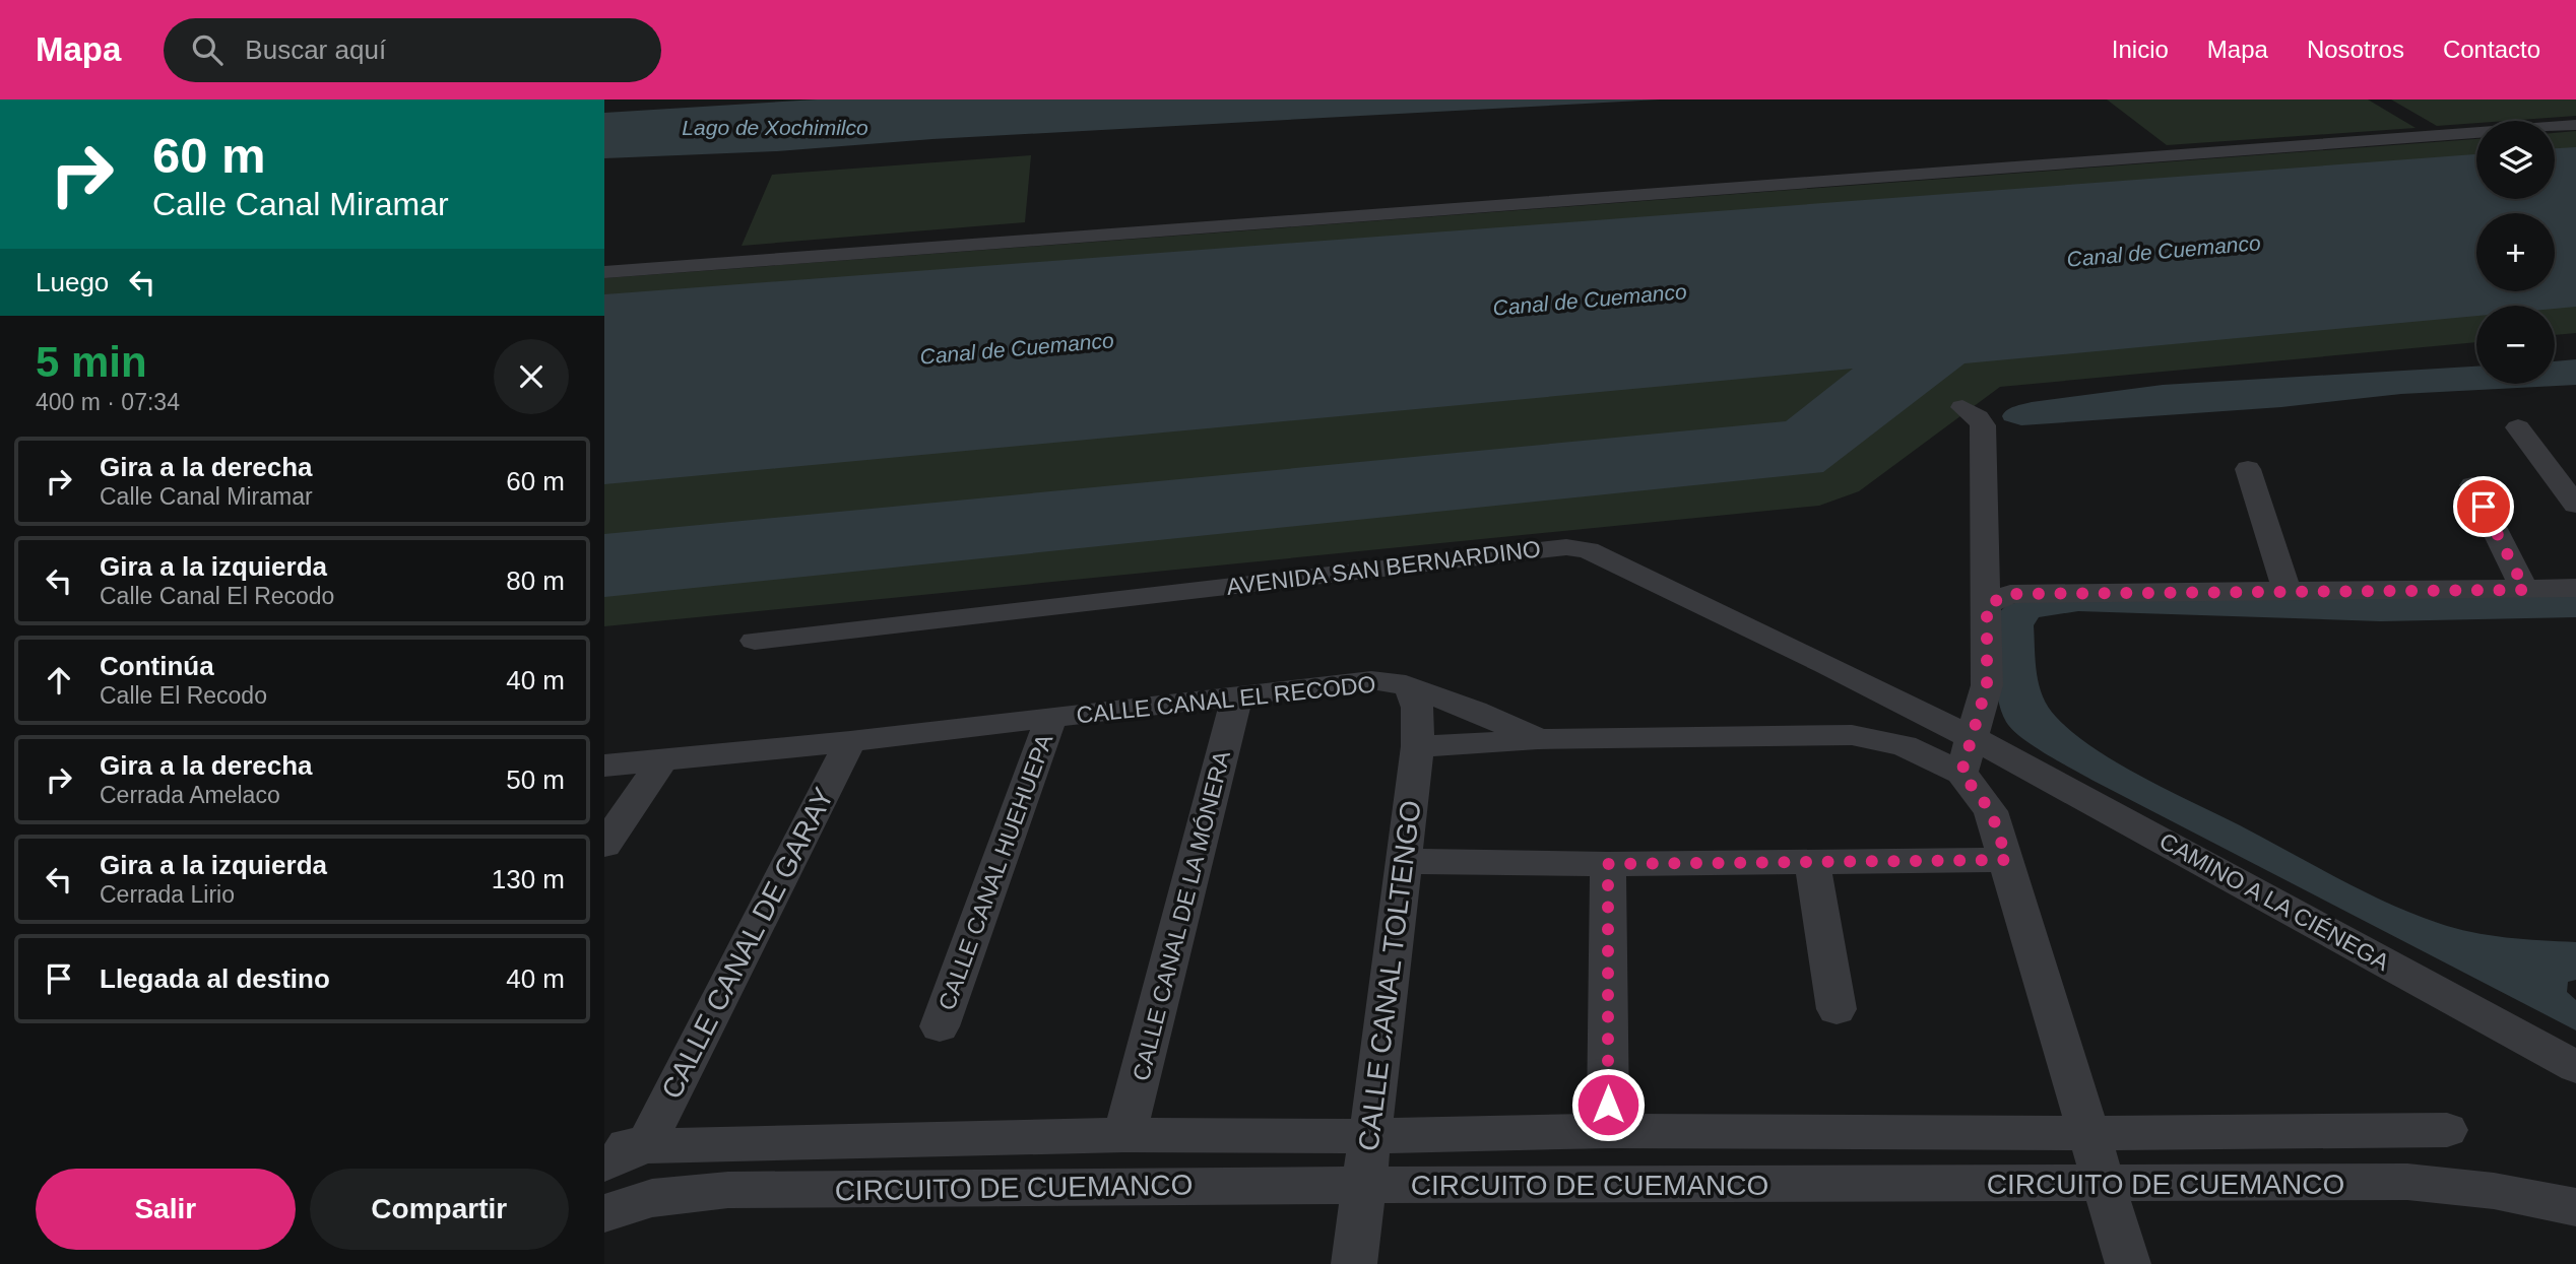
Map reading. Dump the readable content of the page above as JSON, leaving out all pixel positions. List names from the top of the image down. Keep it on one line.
{"streets":{"street":["AVENIDA SAN BERNARDINO","CALLE CANAL EL RECODO","CALLE CANAL HUEHUEPA","CAMINO A LA CIÉNEGA","CALLE CANAL DE LA MÓNERA","CALLE CANAL DE GARAY","CALLE CANAL TOLTENGO","CIRCUITO DE CUEMANCO"]},"crossings":[["AVENIDA SAN BERNARDINO","CALLE CANAL EL RECODO"],["AVENIDA SAN BERNARDINO","CAMINO A LA CIÉNEGA"],["CALLE CANAL EL RECODO","CALLE CANAL HUEHUEPA"],["CALLE CANAL EL RECODO","CAMINO A LA CIÉNEGA"],["CALLE CANAL EL RECODO","CALLE CANAL DE LA MÓNERA"],["CALLE CANAL EL RECODO","CALLE CANAL DE GARAY"],["CALLE CANAL EL RECODO","CALLE CANAL TOLTENGO"],["CALLE CANAL EL RECODO","CIRCUITO DE CUEMANCO"],["CALLE CANAL DE LA MÓNERA","CIRCUITO DE CUEMANCO"],["CALLE CANAL DE GARAY","CIRCUITO DE CUEMANCO"],["CALLE CANAL TOLTENGO","CIRCUITO DE CUEMANCO"]],"water":["Lago de Xochimilco","Canal de Cuemanco"],"page":{"header":"Mapa","search":"Buscar aquí","nav":["Inicio","Mapa","Nosotros","Contacto"],"turn":["60 m","Calle Canal Miramar"],"map_buttons":["+","−"],"then":"Luego","heading":["5 min","400 m · 07:34"],"list":[{"name":"Gira a la derecha","note":"Calle Canal Miramar","value":"60 m"},{"name":"Gira a la izquierda","note":"Calle Canal El Recodo","value":"80 m"},{"name":"Continúa","note":"Calle El Recodo","value":"40 m"},{"name":"Gira a la derecha","note":"Cerrada Amelaco","value":"50 m"},{"name":"Gira a la izquierda","note":"Cerrada Lirio","value":"130 m"},{"name":"Llegada al destino","value":"40 m"}],"buttons":["Salir","Compartir"]}}
